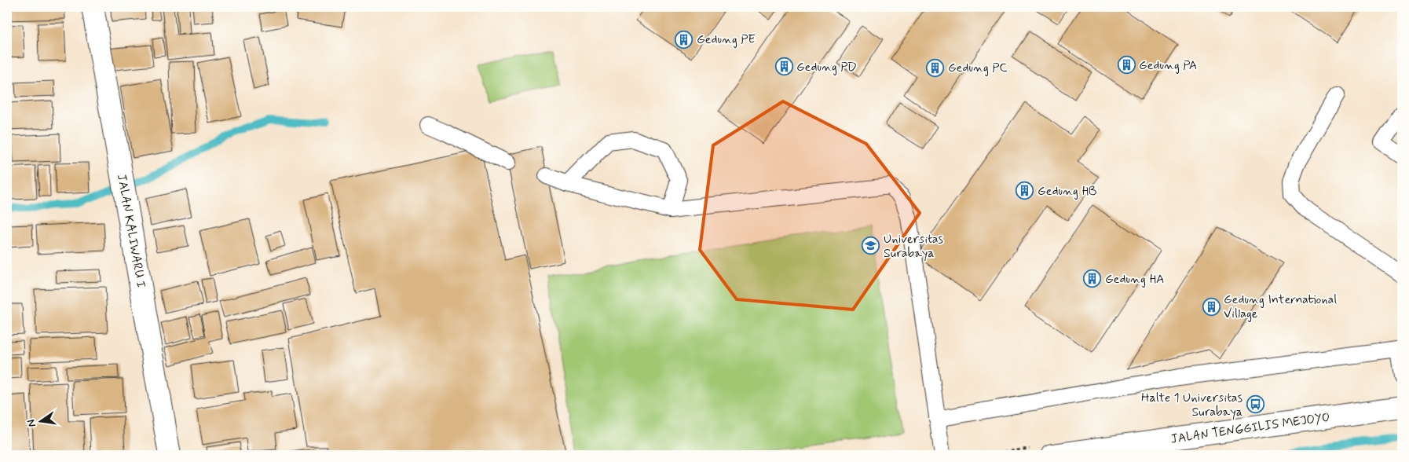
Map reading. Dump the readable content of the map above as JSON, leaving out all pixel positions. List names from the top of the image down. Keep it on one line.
{"streets":{"street":["JALAN KALIWARU I","JALAN TENGGILIS MEJOYO"]},"places":{"building":["Gedung PE","Gedung PA","Gedung PD","Gedung PC","Gedung HB","Gedung HA","Gedung International Village"],"school or university":["Universitas Surabaya"],"bus stop":["Halte 1 Universitas Surabaya"]},"north":"left"}
